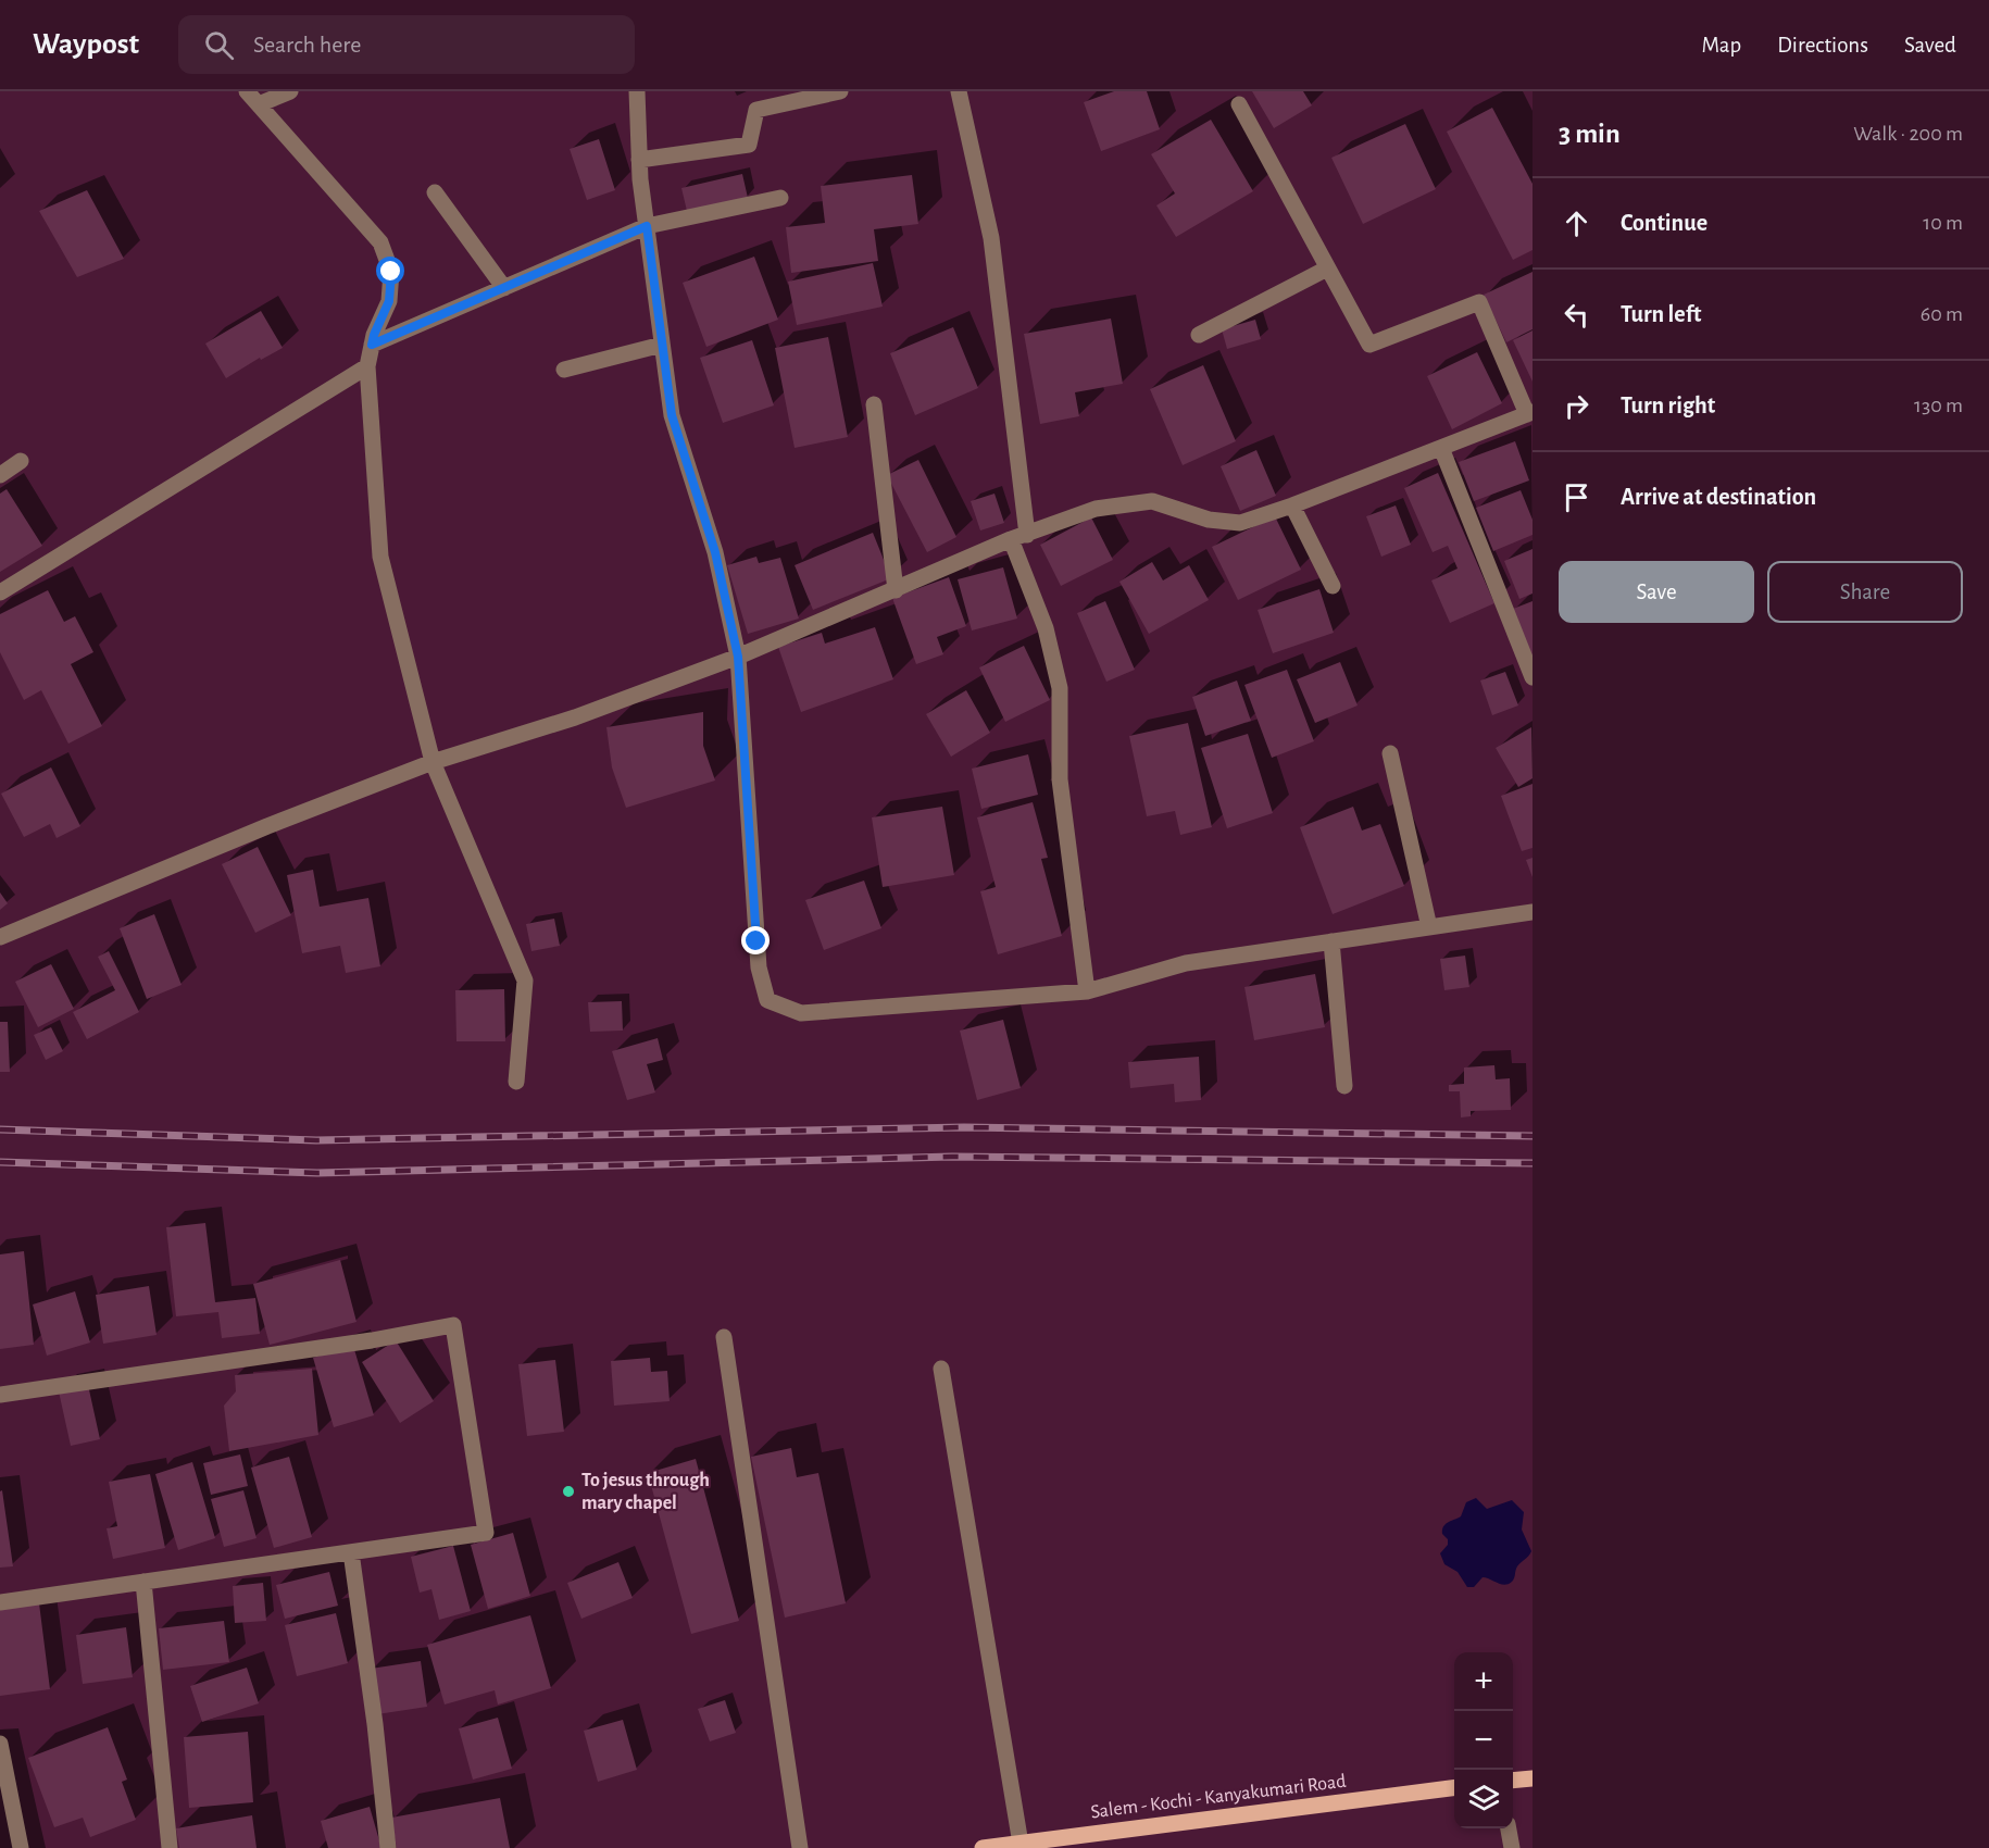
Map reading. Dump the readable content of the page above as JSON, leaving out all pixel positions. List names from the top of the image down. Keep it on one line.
{"streets":{"main road":["Salem - Kochi - Kanyakumari Road"]},"places":["To jesus through mary chapel"],"page":{"header":"Waypost","search":"Search here","nav":["Map","Directions","Saved"],"heading":["3 min","Walk · 200 m"],"list":[["Continue","10 m"],["Turn left","60 m"],["Turn right","130 m"],"Arrive at destination"],"buttons":["Save","Share"],"map_buttons":["+","−"]}}
